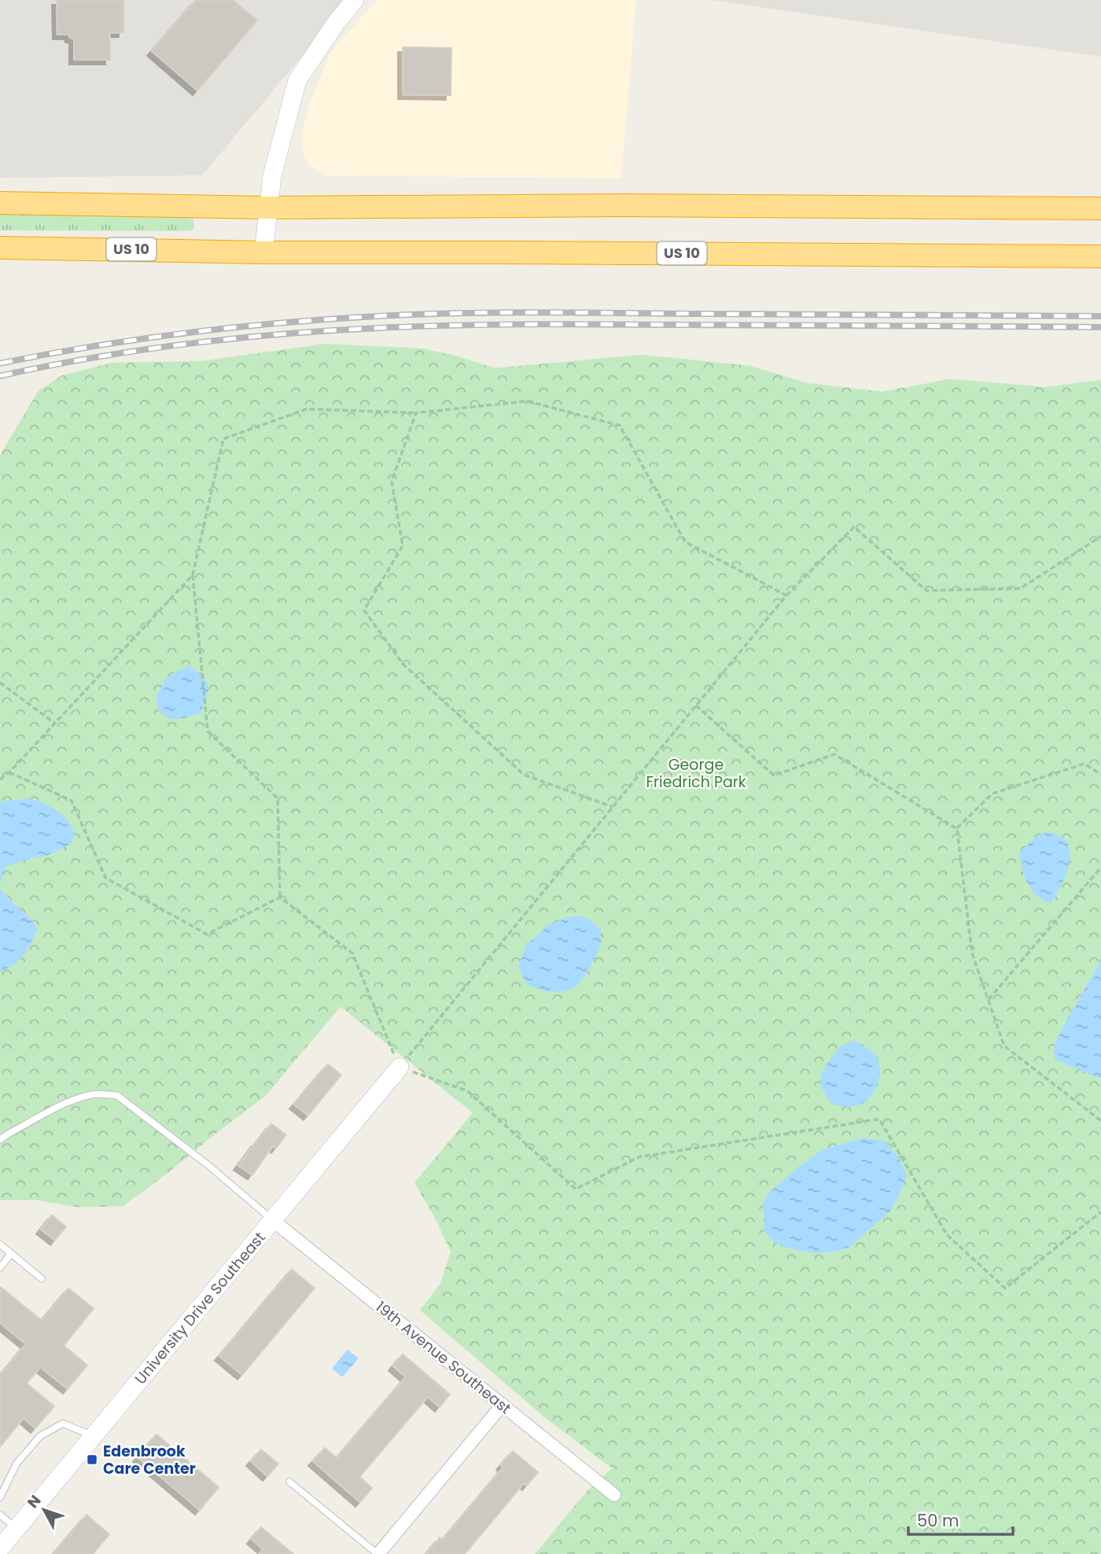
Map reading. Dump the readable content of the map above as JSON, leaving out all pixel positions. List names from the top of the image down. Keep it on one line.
{"streets":{"highway":["US 10"],"street":["University Drive Southeast","19th Avenue Southeast"]},"crossings":[["University Drive Southeast","19th Avenue Southeast"]],"parks":["George Friedrich Park"],"places":{"transit":["Edenbrook Care Center"]},"scale_bar":"50 m","north":"top left"}
